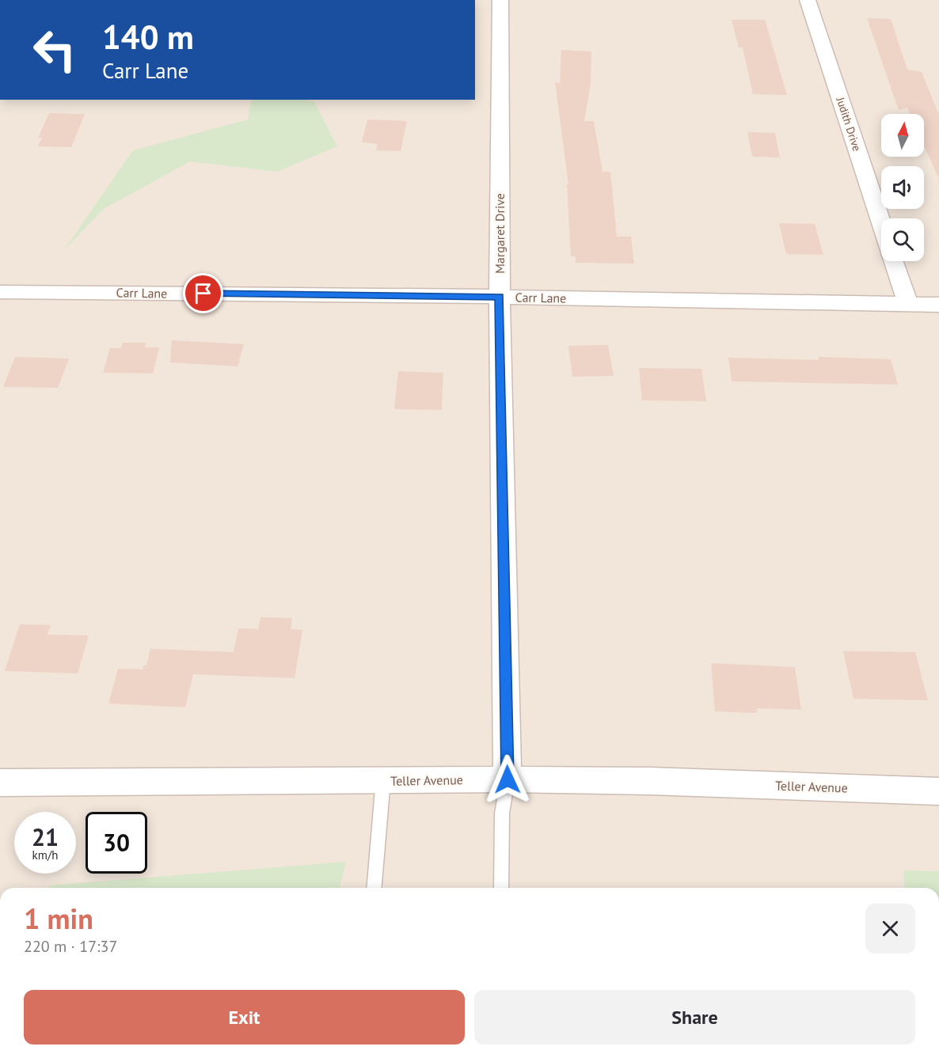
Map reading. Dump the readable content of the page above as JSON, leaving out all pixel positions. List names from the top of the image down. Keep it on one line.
{"streets":{"street":["Judith Drive","Margaret Drive","Carr Lane","Teller Avenue"]},"crossings":[["Margaret Drive","Carr Lane"],["Margaret Drive","Teller Avenue"]],"north":"top","page":{"turn":["140 m","Carr Lane"],"speed":"21 km/h","limit":"30","heading":["1 min","220 m · 17:37"],"buttons":["Exit","Share"]}}
